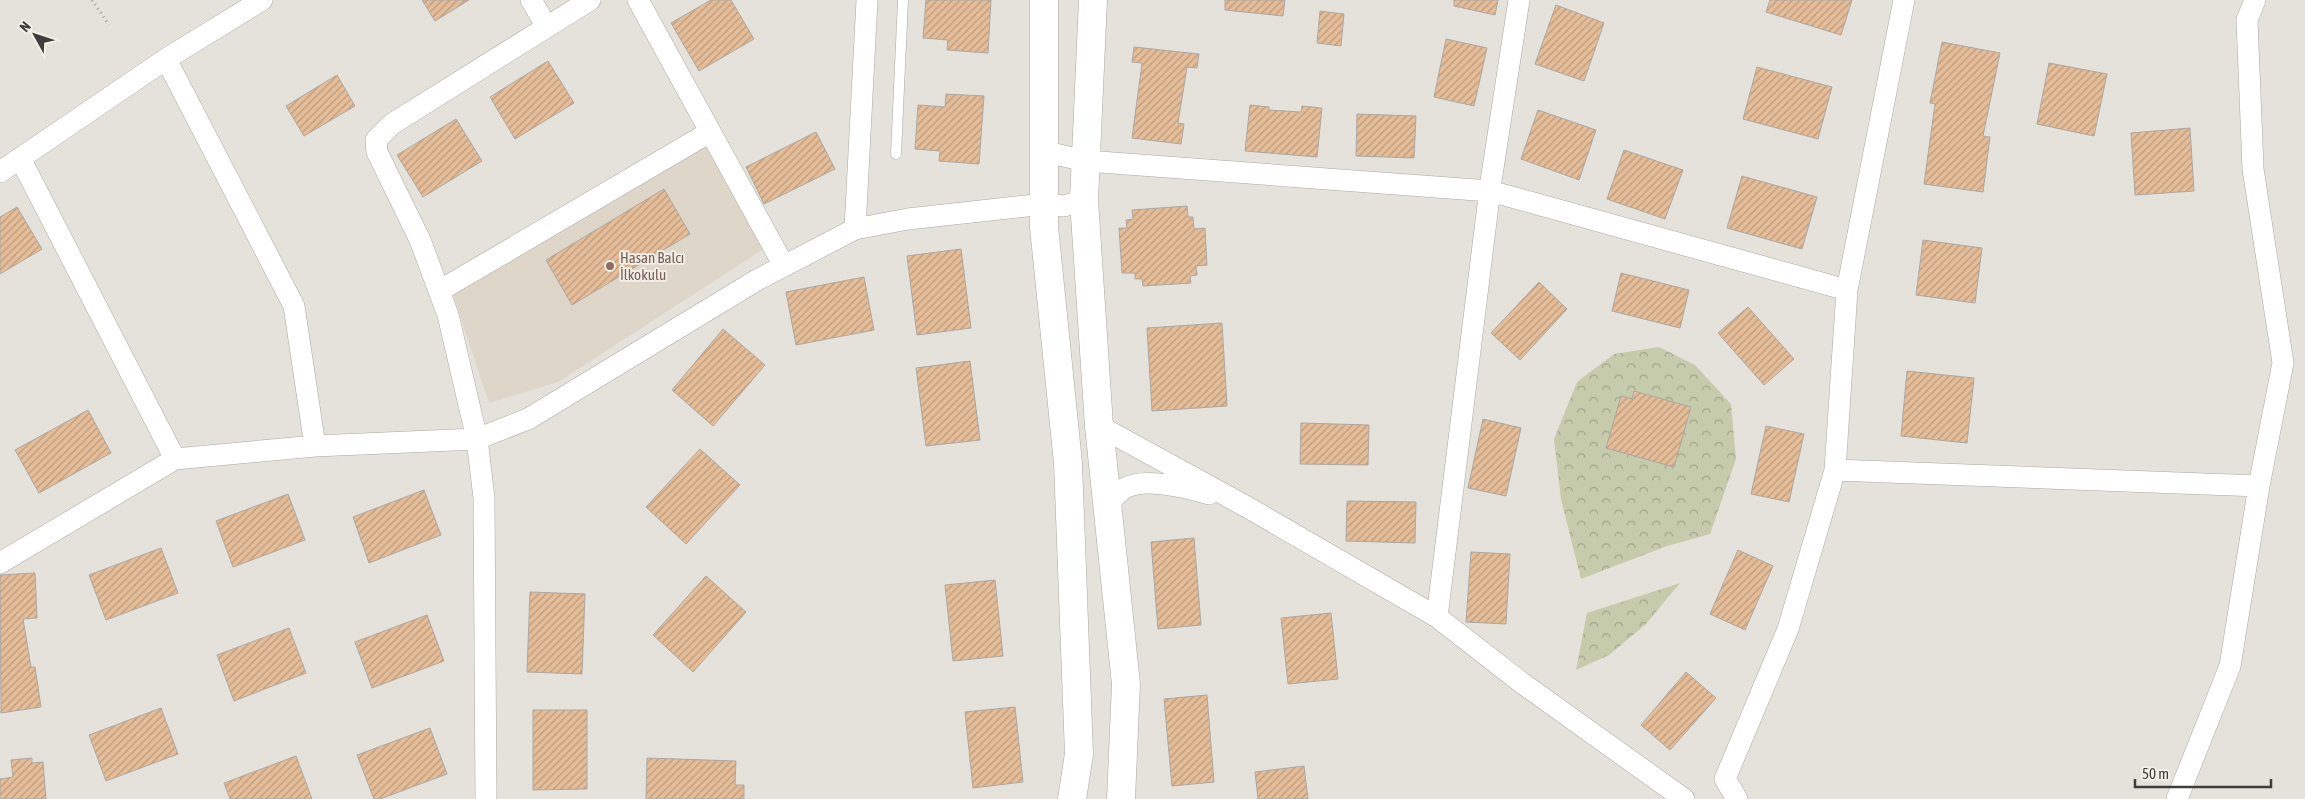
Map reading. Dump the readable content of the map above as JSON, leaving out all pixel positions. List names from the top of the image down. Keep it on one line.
{"places":["Hasan Balcı İlkokulu"],"scale_bar":"50 m","north":"top left"}
